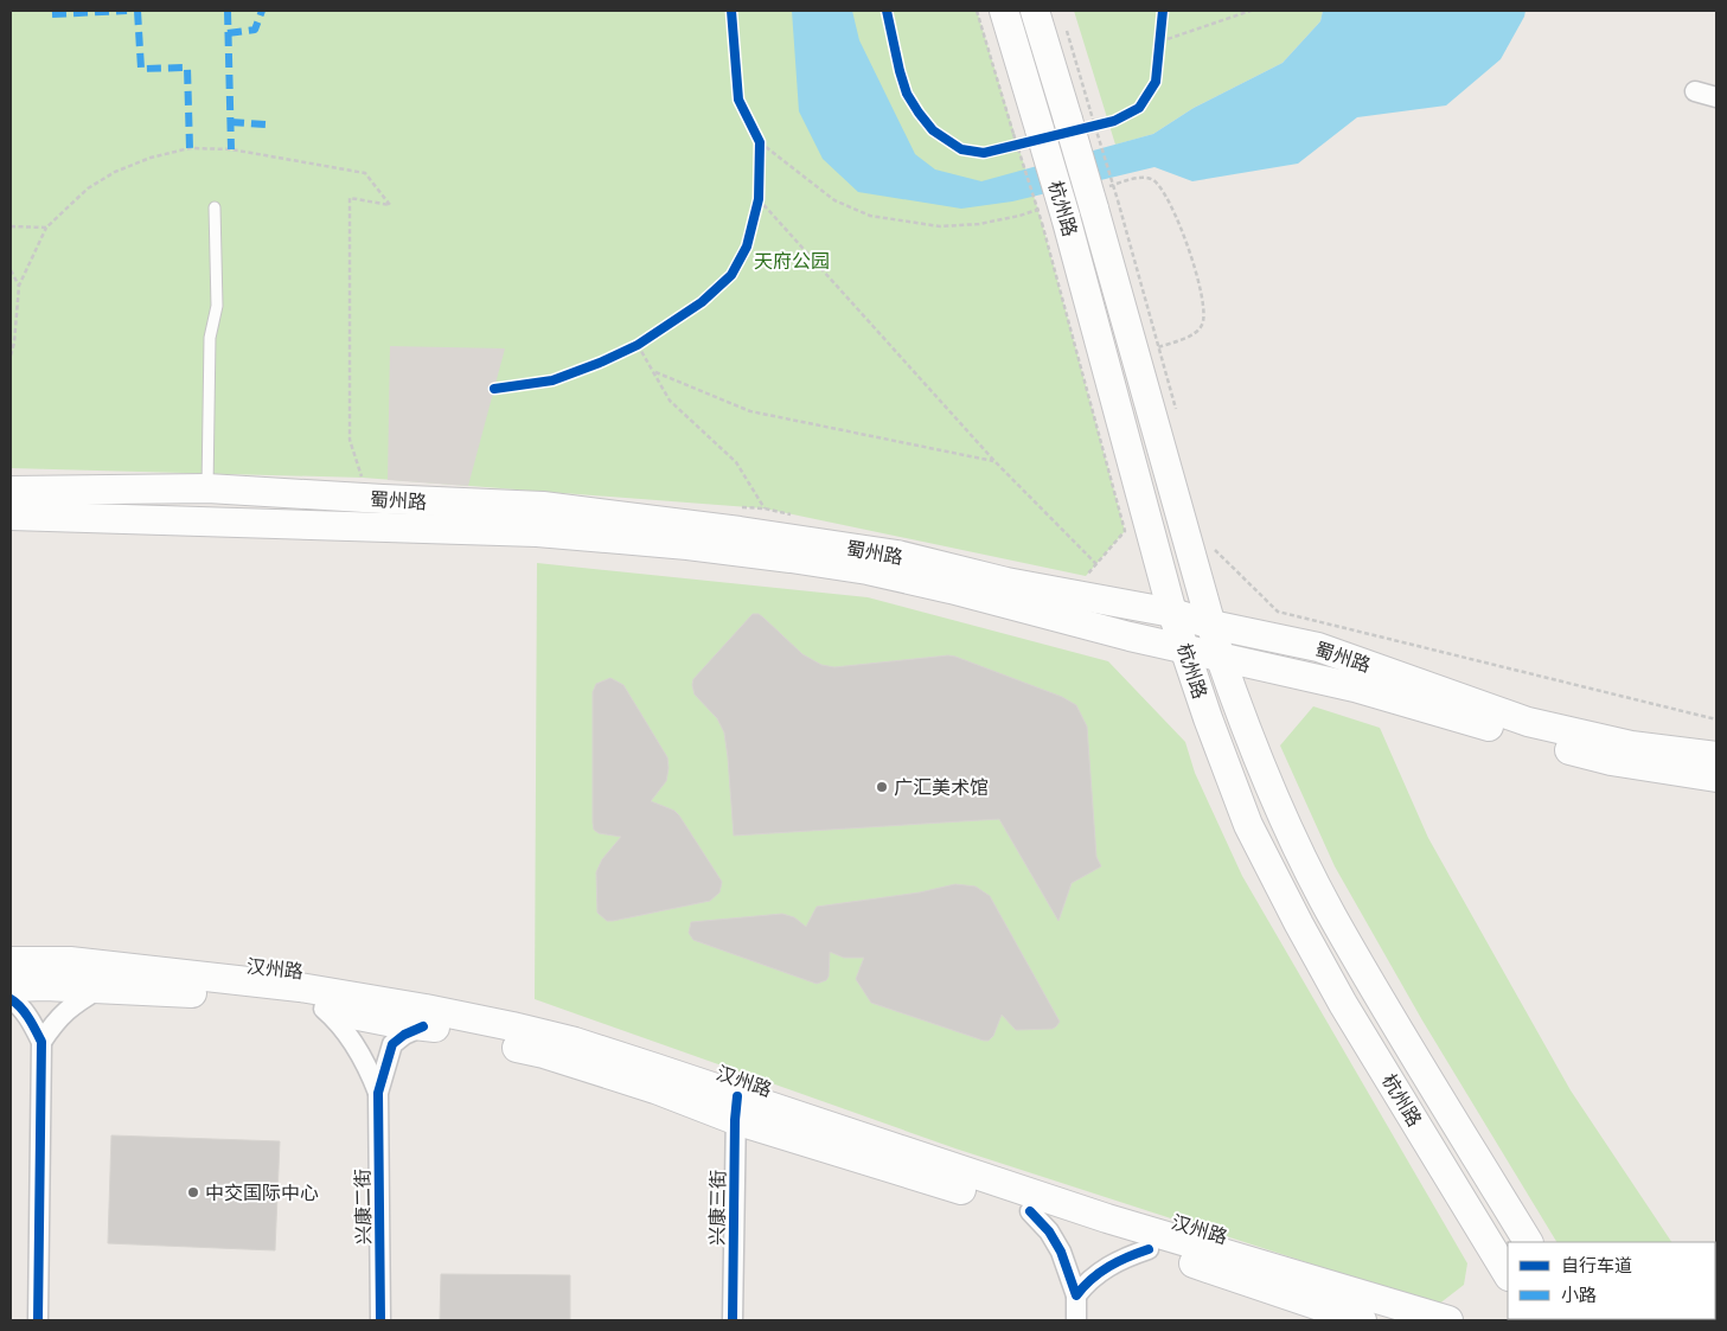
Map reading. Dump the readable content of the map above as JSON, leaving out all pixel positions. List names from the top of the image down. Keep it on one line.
{"streets":{"main road":["杭州路","蜀州路","汉州路"],"street":["兴康二街","兴康三街"]},"crossings":[["杭州路","蜀州路"],["汉州路","兴康三街"]],"parks":["天府公园"],"places":["广汇美术馆","中交国际中心"],"legend":["自行车道","小路"]}
